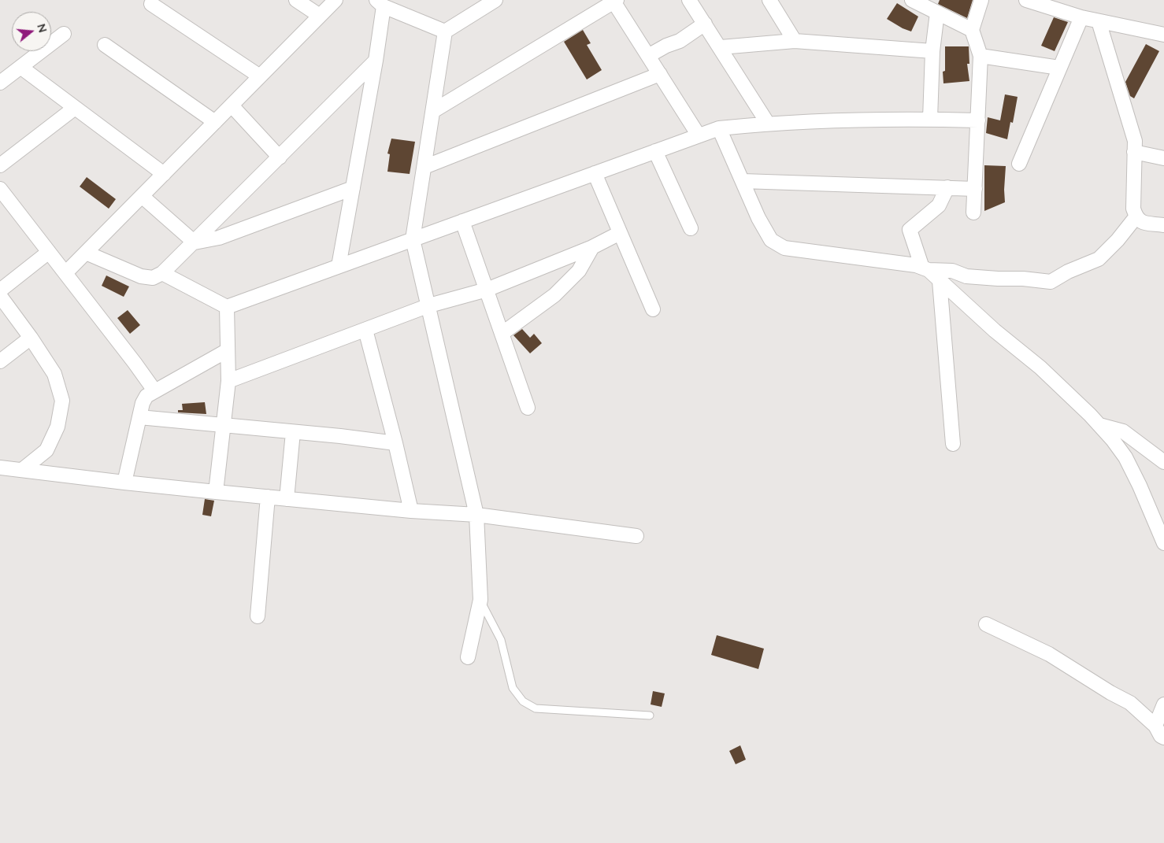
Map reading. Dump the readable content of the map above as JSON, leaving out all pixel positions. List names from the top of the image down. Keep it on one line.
{"north":"right"}
